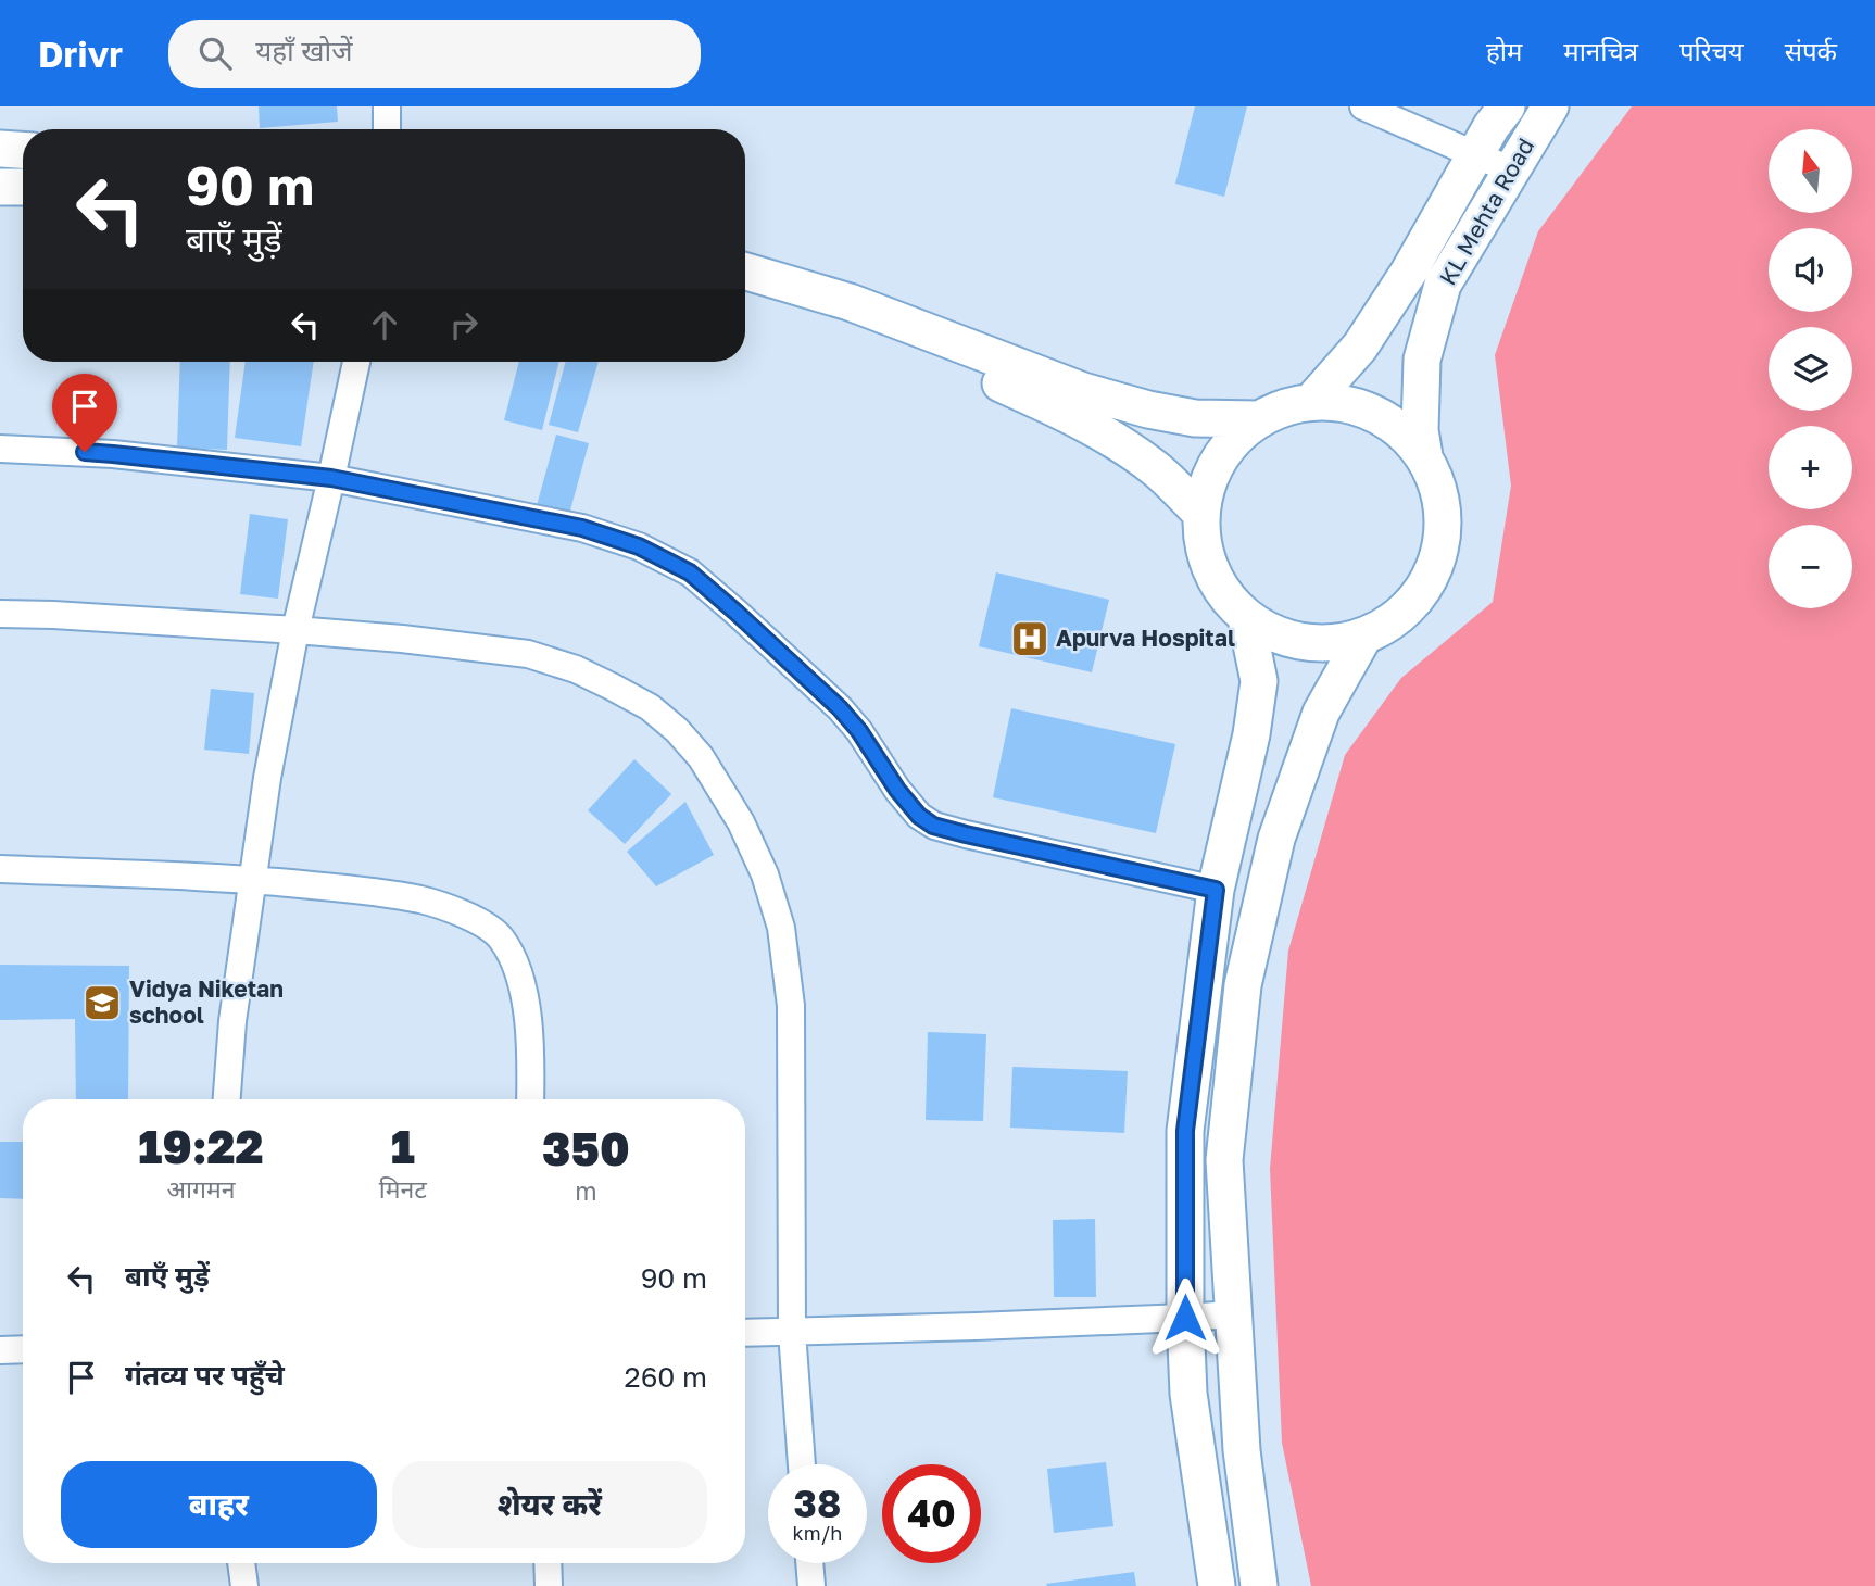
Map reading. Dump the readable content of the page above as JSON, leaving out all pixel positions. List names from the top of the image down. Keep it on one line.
{"streets":{"street":["KL Mehta Road"]},"places":{"hospital":["Apurva Hospital"],"school or university":["Vidya Niketan school"]},"north":"top","page":{"header":"Drivr","search":"यहाँ खोजें","nav":["होम","मानचित्र","परिचय","संपर्क"],"map_buttons":["+","−"],"turn":["90 m","बाएँ मुड़ें"],"eta":["19:22","आगमन","1","मिनट","350","m"],"list":[{"name":"बाएँ मुड़ें","value":"90 m"},{"name":"गंतव्य पर पहुँचे","value":"260 m"}],"buttons":["बाहर","शेयर करें"],"speed":"38 km/h","limit":"40"}}
